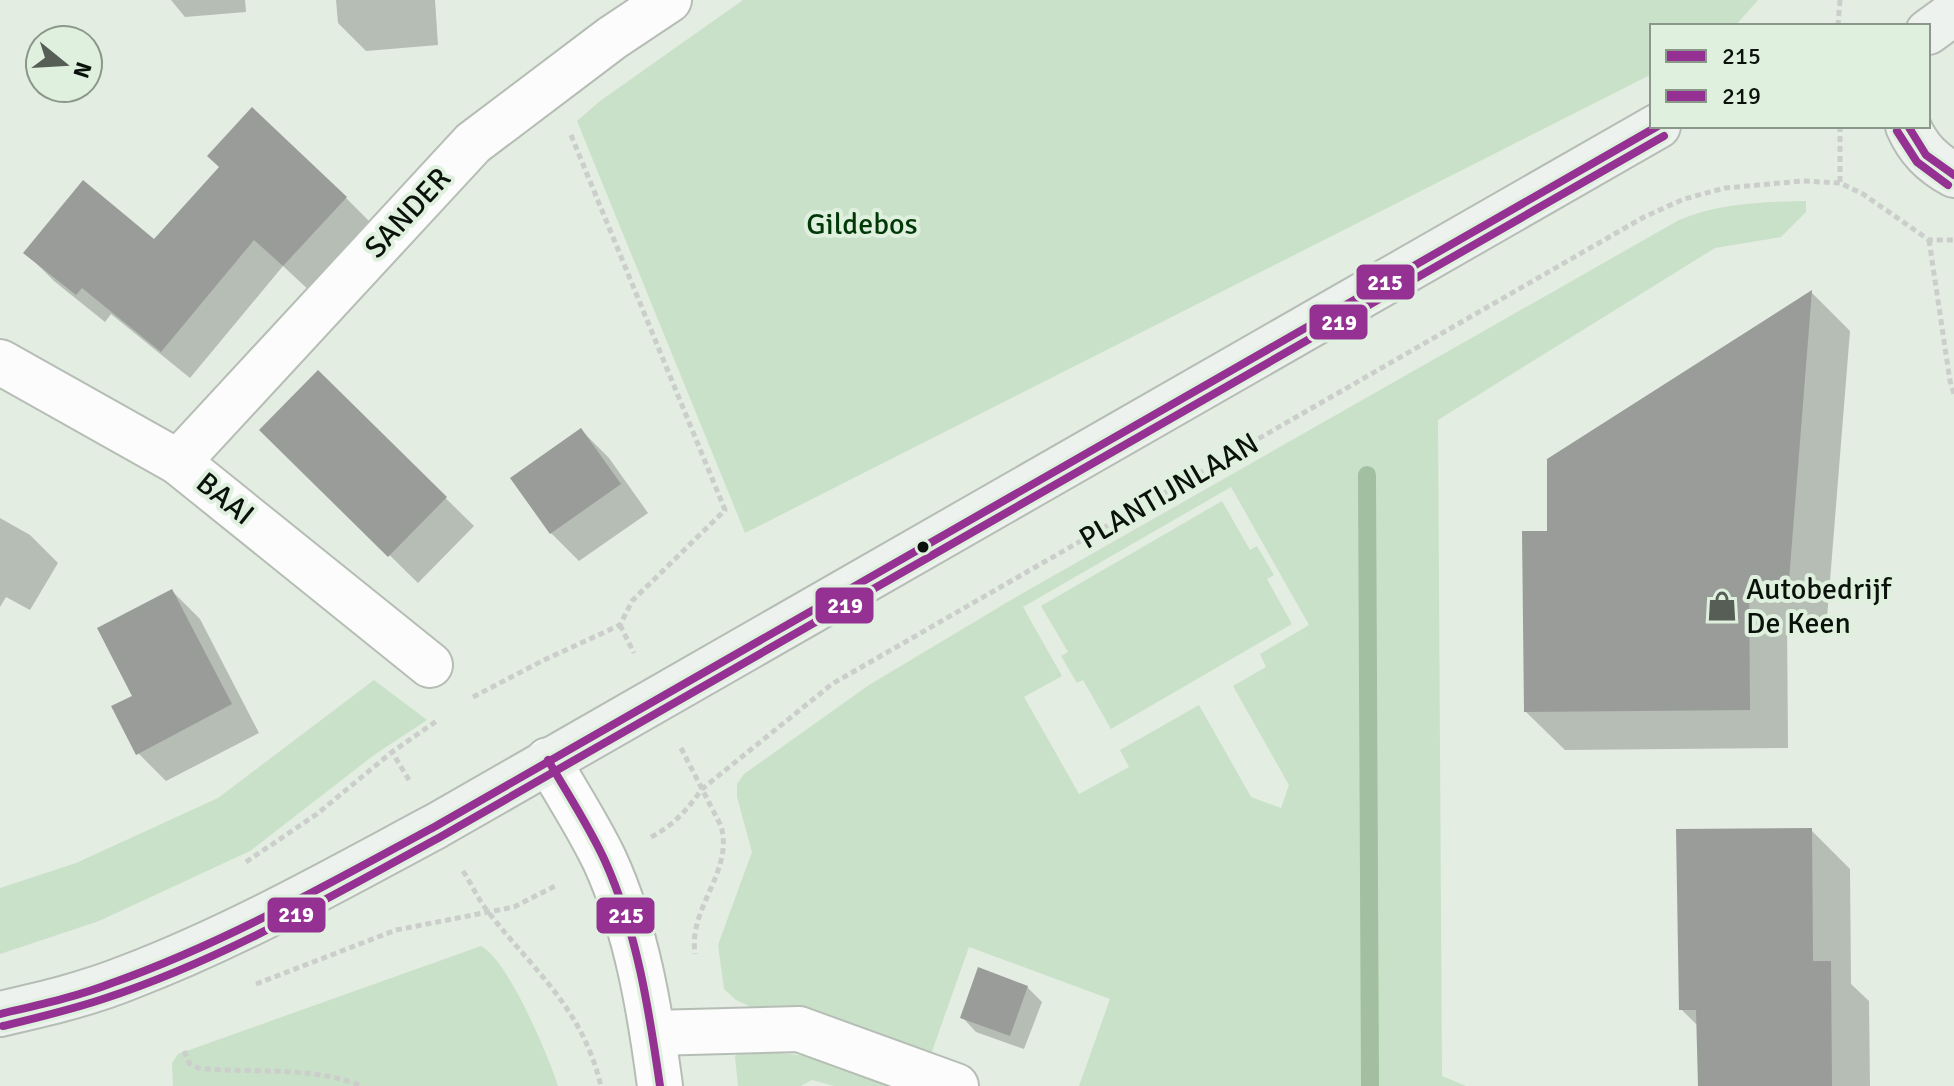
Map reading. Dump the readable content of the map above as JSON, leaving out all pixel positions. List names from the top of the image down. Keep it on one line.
{"streets":{"street":["SANDER","BAAI"],"path":["PLANTIJNLAAN"]},"crossings":[["SANDER","BAAI"]],"parks":["Gildebos"],"places":{"shop":["Autobedrijf De Keen"]},"lines":["transit line 215","transit line 219"],"legend":["215","219"],"north":"right"}
